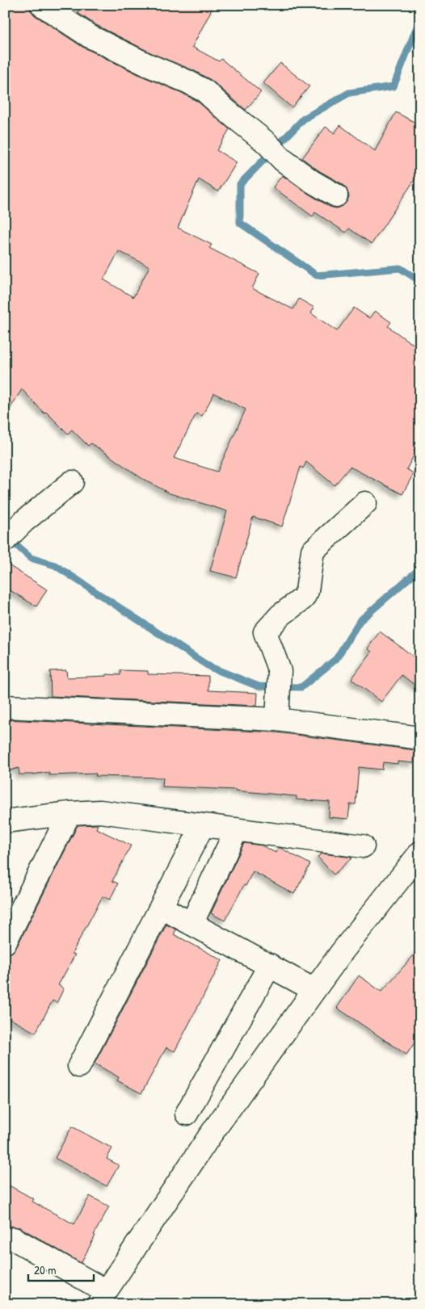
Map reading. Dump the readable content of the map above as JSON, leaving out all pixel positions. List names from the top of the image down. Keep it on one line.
{"scale_bar":"20 m"}
